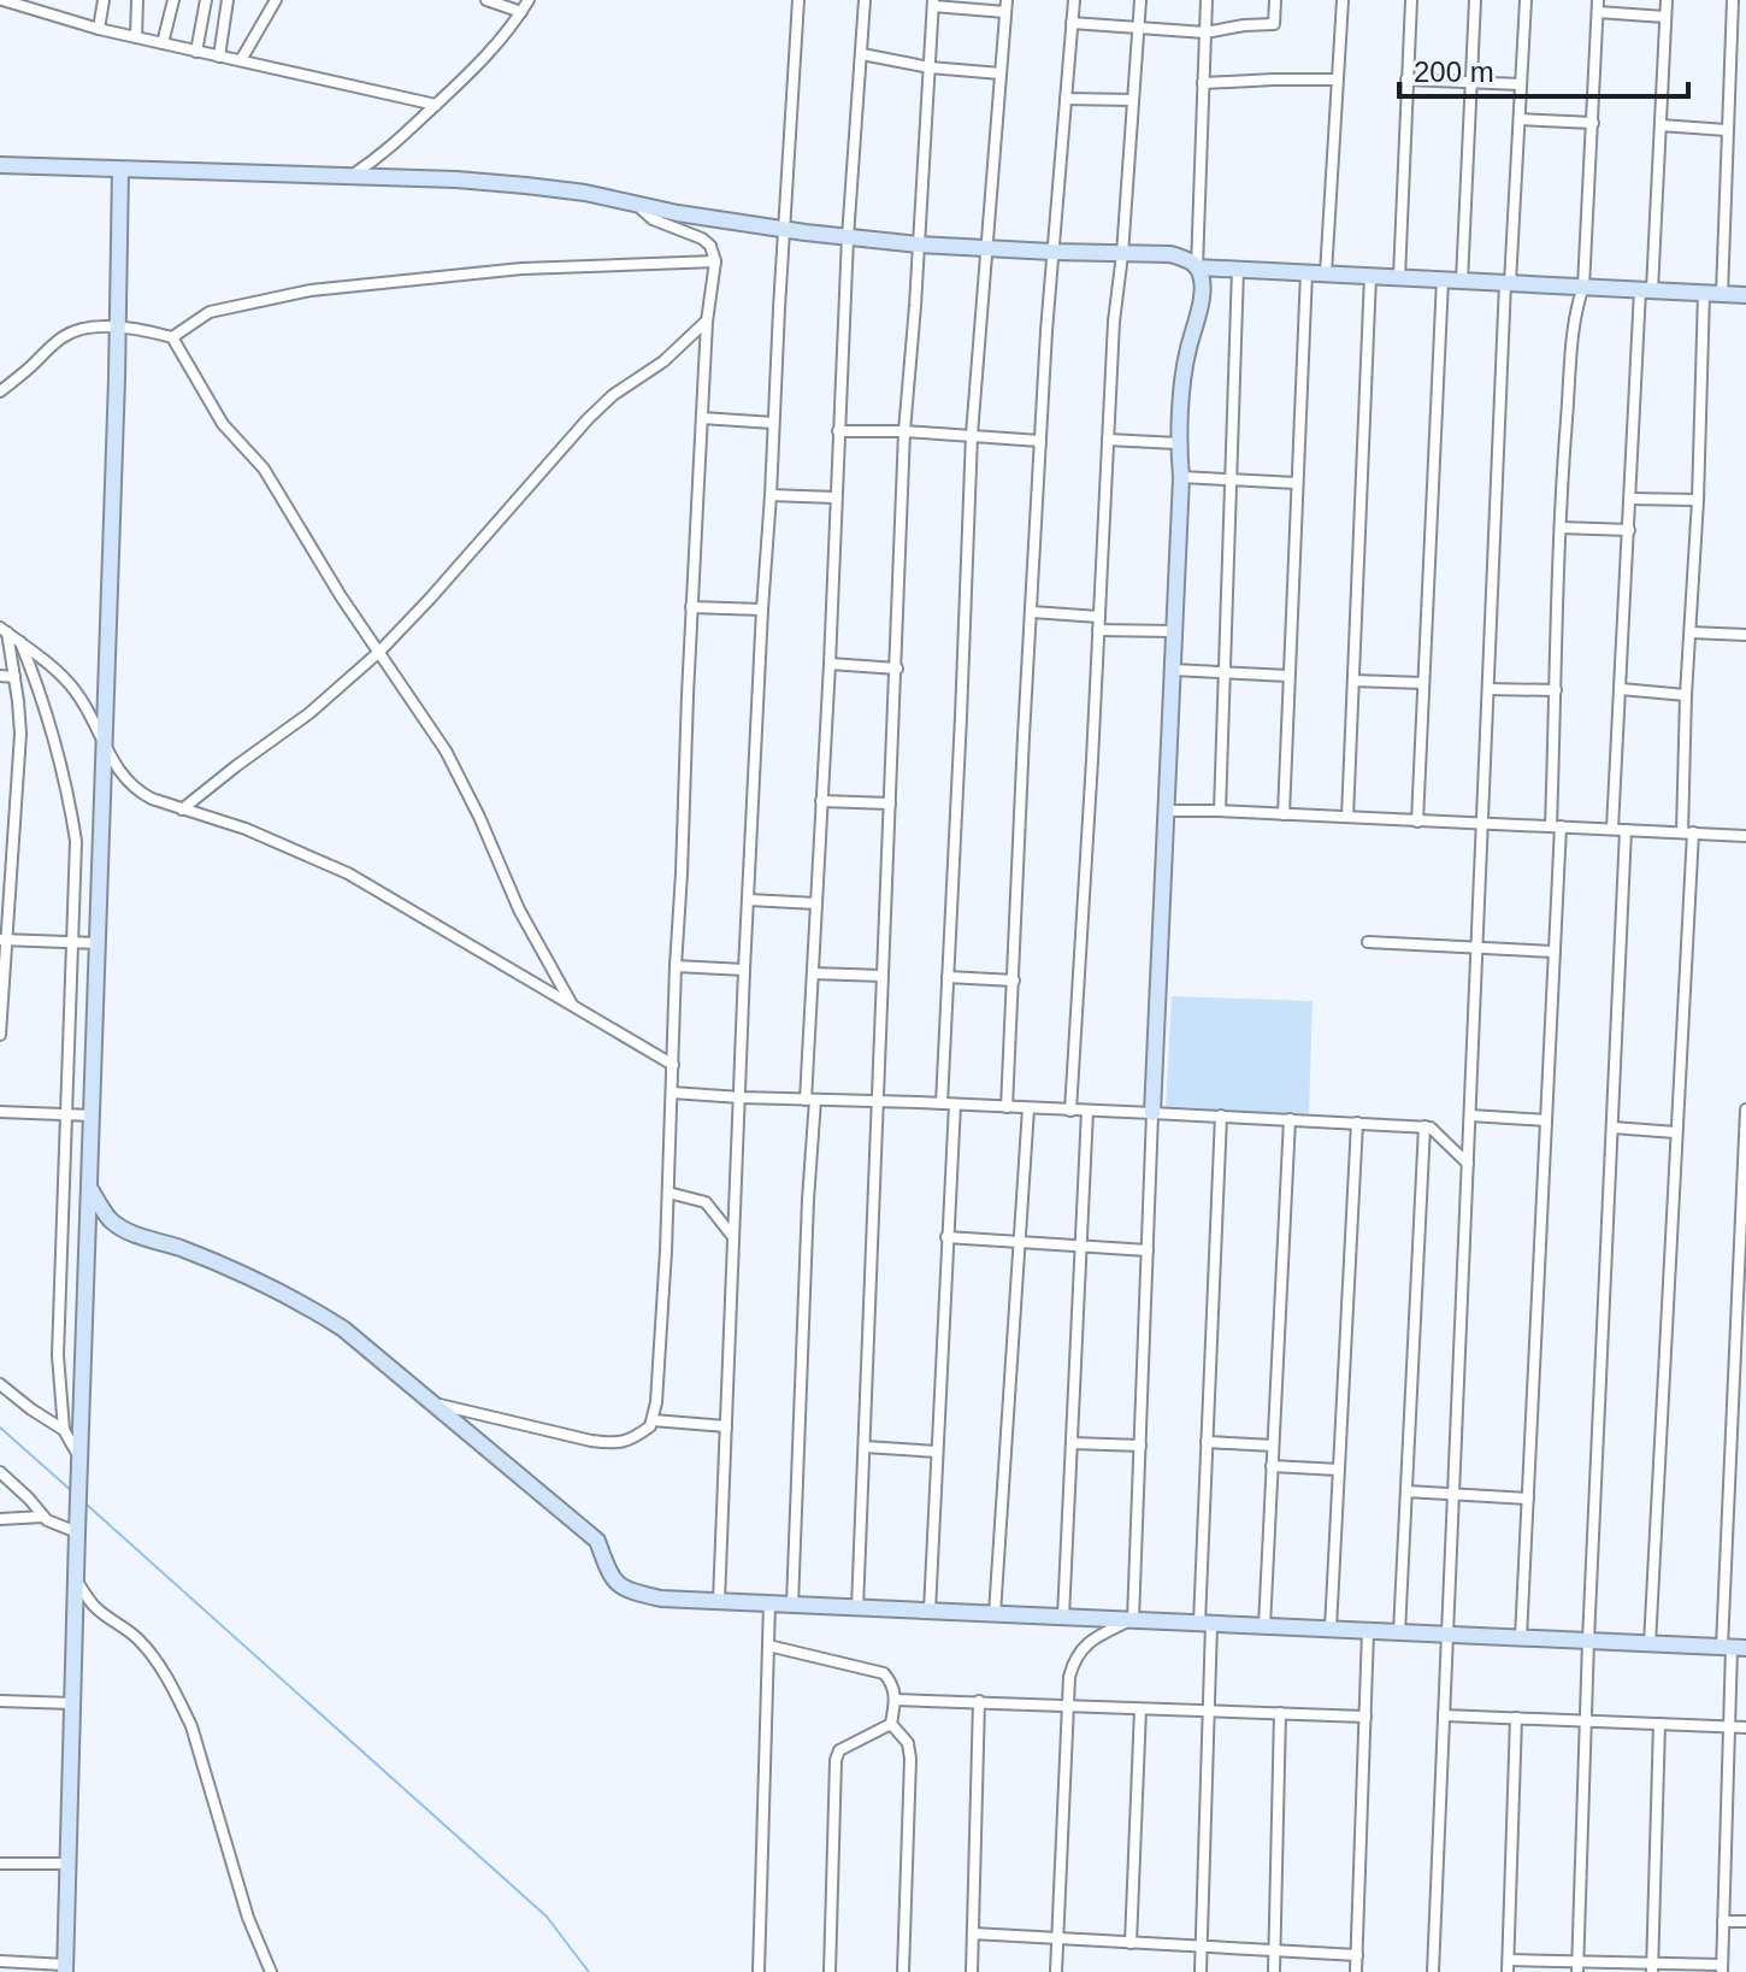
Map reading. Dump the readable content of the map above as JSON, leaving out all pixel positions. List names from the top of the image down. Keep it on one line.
{"scale_bar":"200 m"}
